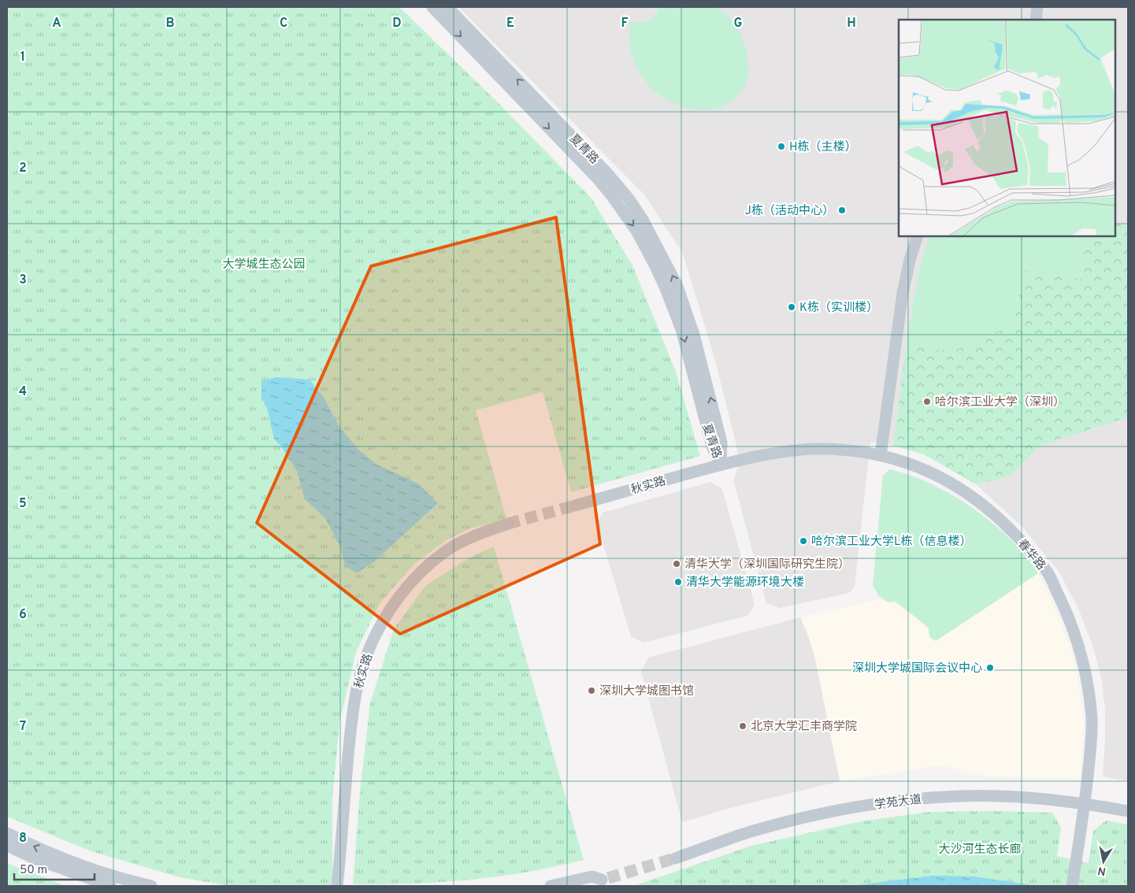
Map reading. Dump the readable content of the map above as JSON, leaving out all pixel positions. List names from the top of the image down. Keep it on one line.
{"streets":{"street":["夏青路","秋实路","春华路","学苑大道"]},"crossings":[["夏青路","秋实路"],["夏青路","春华路"],["秋实路","春华路"],["春华路","学苑大道"]],"parks":["大学城生态公园","大沙河生态长廊"],"places":["H栋（主楼）","J栋（活动中心）","K栋（实训楼）","哈尔滨工业大学（深圳）","哈尔滨工业大学L栋（信息楼）","清华大学（深圳国际研究生院）","清华大学能源环境大楼","深圳大学城国际会议中心","深圳大学城图书馆","北京大学汇丰商学院"],"scale_bar":"50 m","north":"bottom","grid":{"columns":["A","B","C","D","E","F","G","H"],"rows":["1","2","3","4","5","6","7","8"]}}
